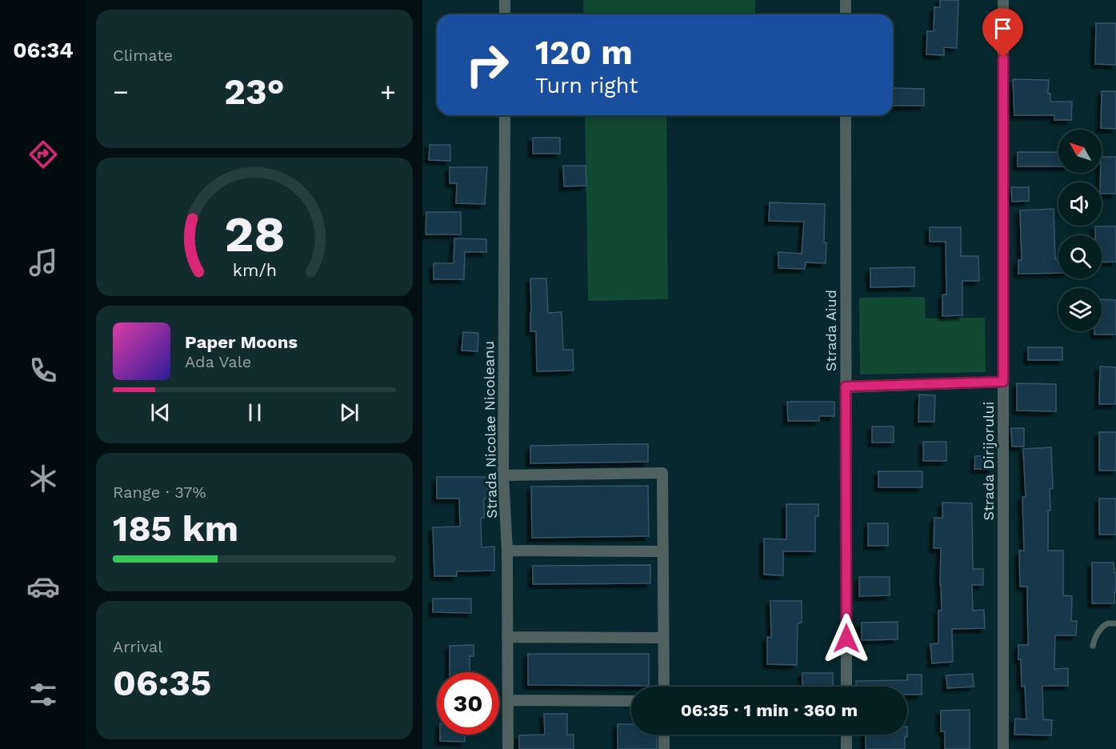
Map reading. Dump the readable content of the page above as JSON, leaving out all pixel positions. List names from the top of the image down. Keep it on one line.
{"streets":{"street":["Strada Aiud","Strada Nicolae Nicoleanu","Strada Dirijorului"]},"north":"top left","page":{"tabs":"06:34","tile":["Climate",["Range · 37%","185 km"],["Arrival","06:35"]],"turn":["120 m","Turn right"],"heat":["−","23°","+"],"song":["Paper Moons","Ada Vale"],"limit":"30","trip":"06:35 · 1 min · 360 m","gauge":["28","km/h"]}}
